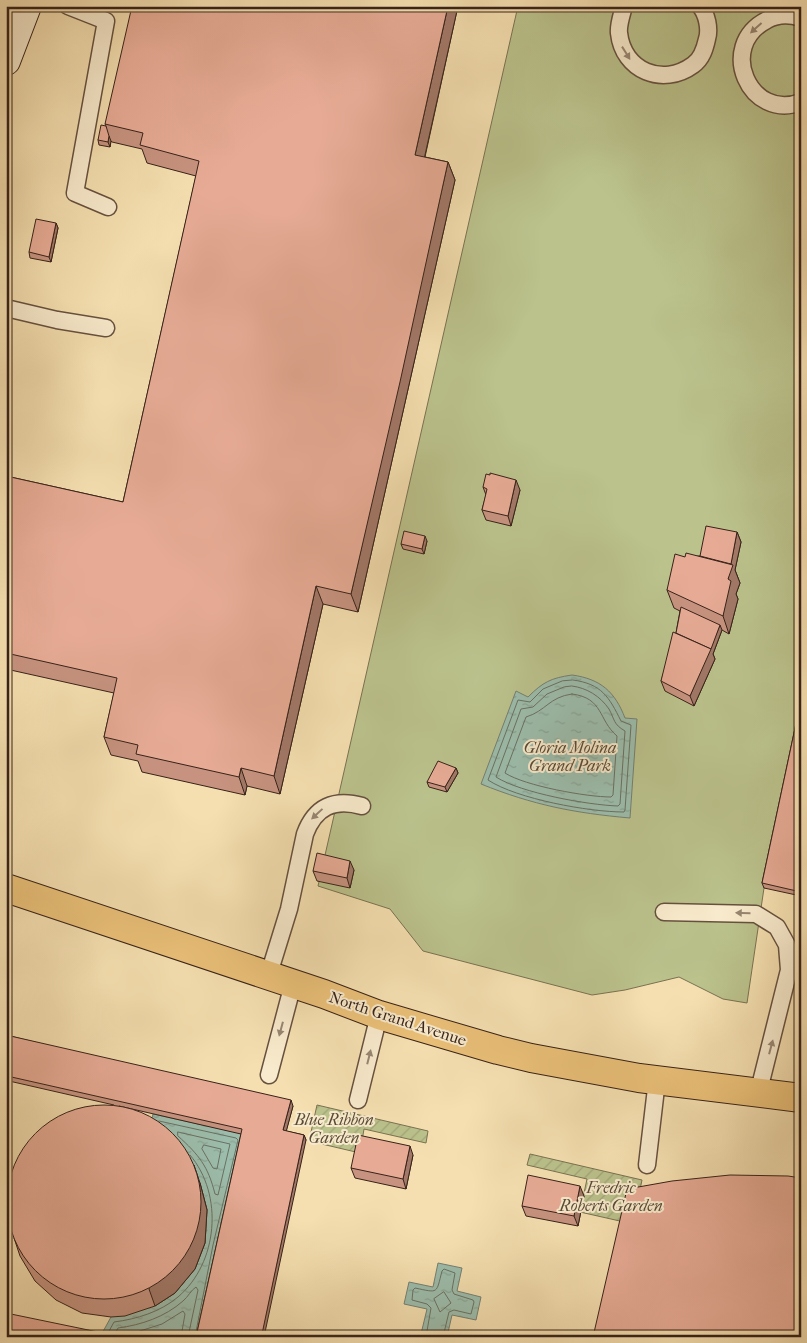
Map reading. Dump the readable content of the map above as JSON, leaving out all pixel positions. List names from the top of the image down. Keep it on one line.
{"streets":{"main road":["North Grand Avenue"]},"parks":["Gloria Molina Grand Park","Blue Ribbon Garden","Fredric Roberts Garden"]}
